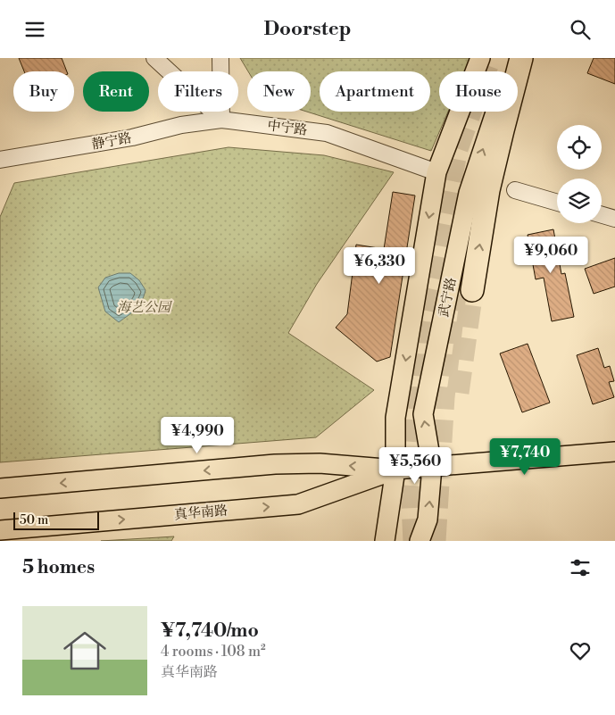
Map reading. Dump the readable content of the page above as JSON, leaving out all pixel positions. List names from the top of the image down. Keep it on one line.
{"streets":{"main road":["武宁路","真华南路"],"street":["中宁路","静宁路"]},"crossings":[["中宁路","静宁路"],["武宁路","真华南路"]],"parks":["海艺公园"],"scale_bar":"50 m","page":{"header":"Doorstep","chip":["Buy","Rent","Filters","New","Apartment","House"],"price":["¥9,060","¥6,330","¥4,990","¥7,740","¥5,560"],"scale":"50 m","heading":"5 homes","list":[{"name":"¥7,740/mo","note":"4 rooms · 108 m² · 真华南路"}]}}
